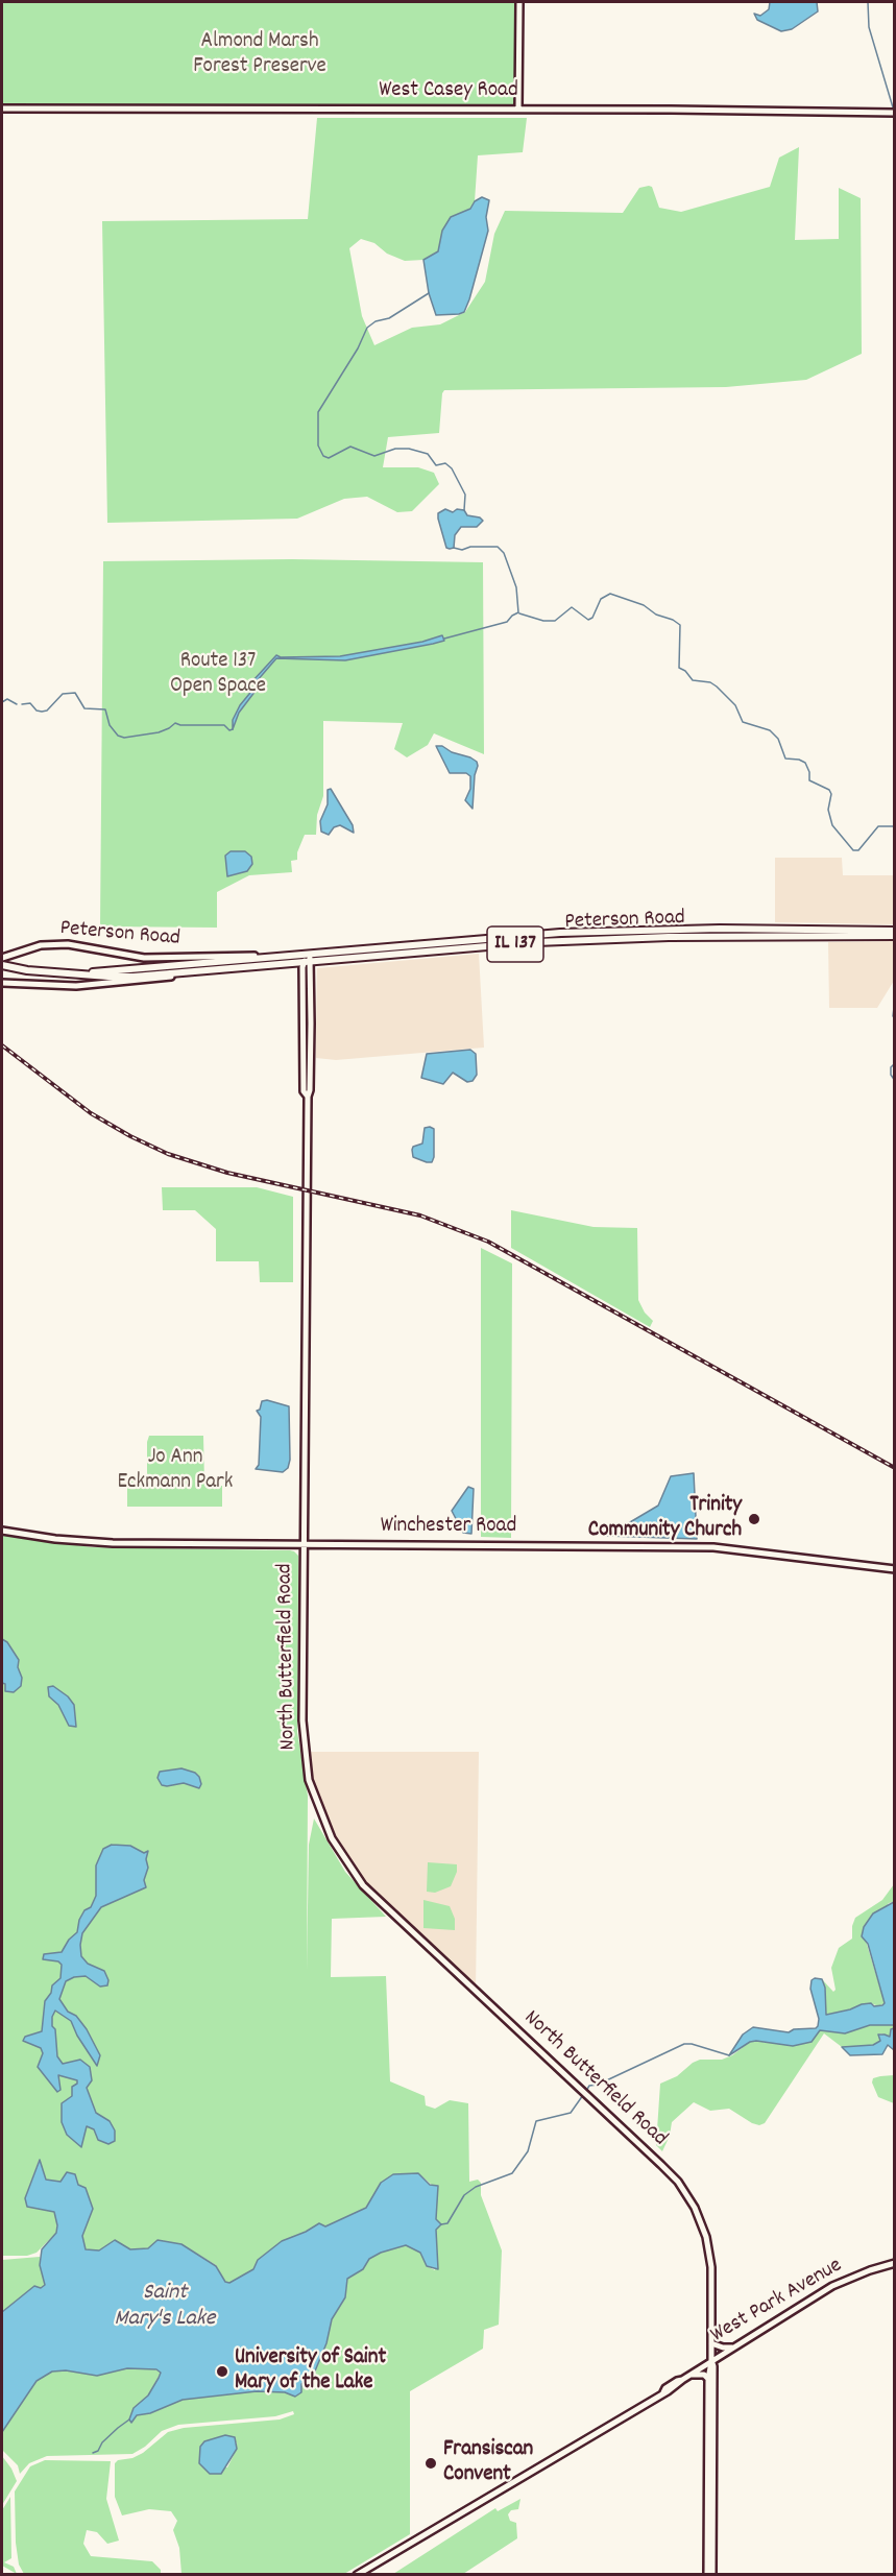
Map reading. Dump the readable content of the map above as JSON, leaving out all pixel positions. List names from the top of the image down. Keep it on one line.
{"streets":{"main road":["West Casey Road","Peterson Road","IL 137","Winchester Road","North Butterfield Road","West Park Avenue"]},"crossings":[["Peterson Road","IL 137"],["Peterson Road","North Butterfield Road"],["Winchester Road","North Butterfield Road"],["North Butterfield Road","West Park Avenue"]],"water":["Saint Mary's Lake"],"parks":["Almond Marsh Forest Preserve","Route 137 Open Space","Jo Ann Eckmann Park"],"places":["Trinity Community Church","University of Saint Mary of the Lake","Fransiscan Convent"]}
